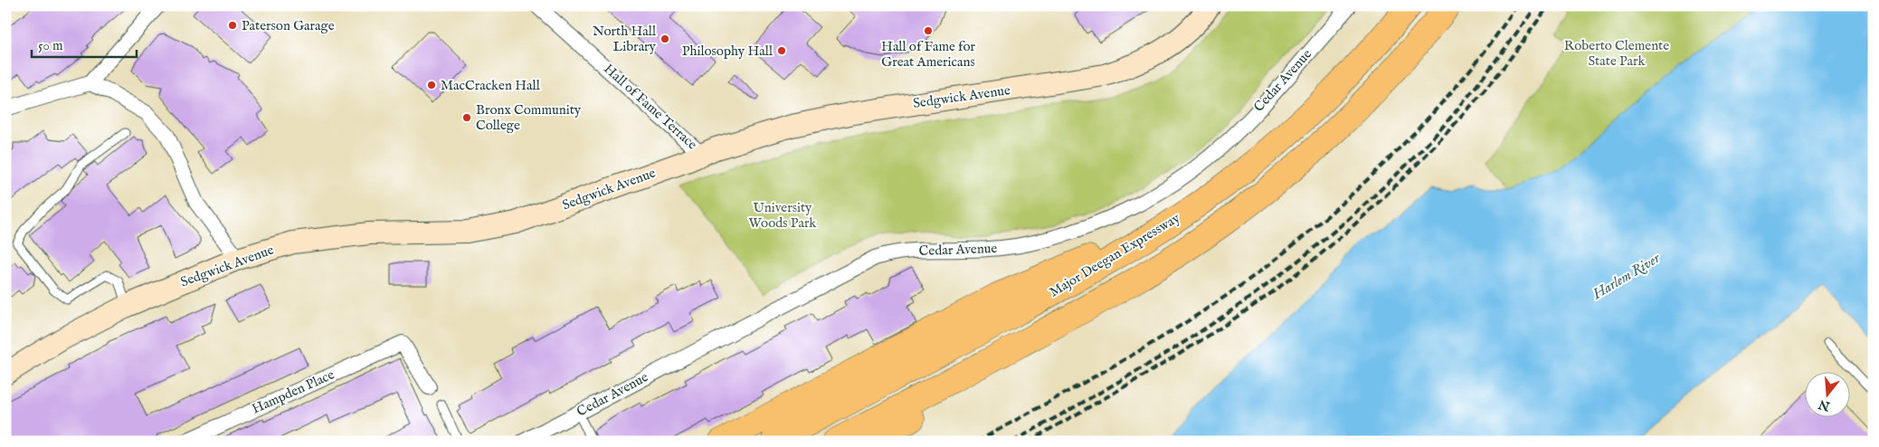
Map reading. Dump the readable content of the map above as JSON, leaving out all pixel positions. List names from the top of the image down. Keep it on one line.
{"streets":{"highway":["Major Deegan Expressway"],"main road":["Sedgwick Avenue"],"street":["Cedar Avenue","Hall of Fame Terrace","Hampden Place"]},"crossings":[["Sedgwick Avenue","Hall of Fame Terrace"]],"water":["Harlem River"],"parks":["Roberto Clemente State Park","University Woods Park"],"places":["Paterson Garage","Hall of Fame for Great Americans","North Hall Library","Philosophy Hall","MacCracken Hall","Bronx Community College"],"scale_bar":"50 m","north":"bottom"}
